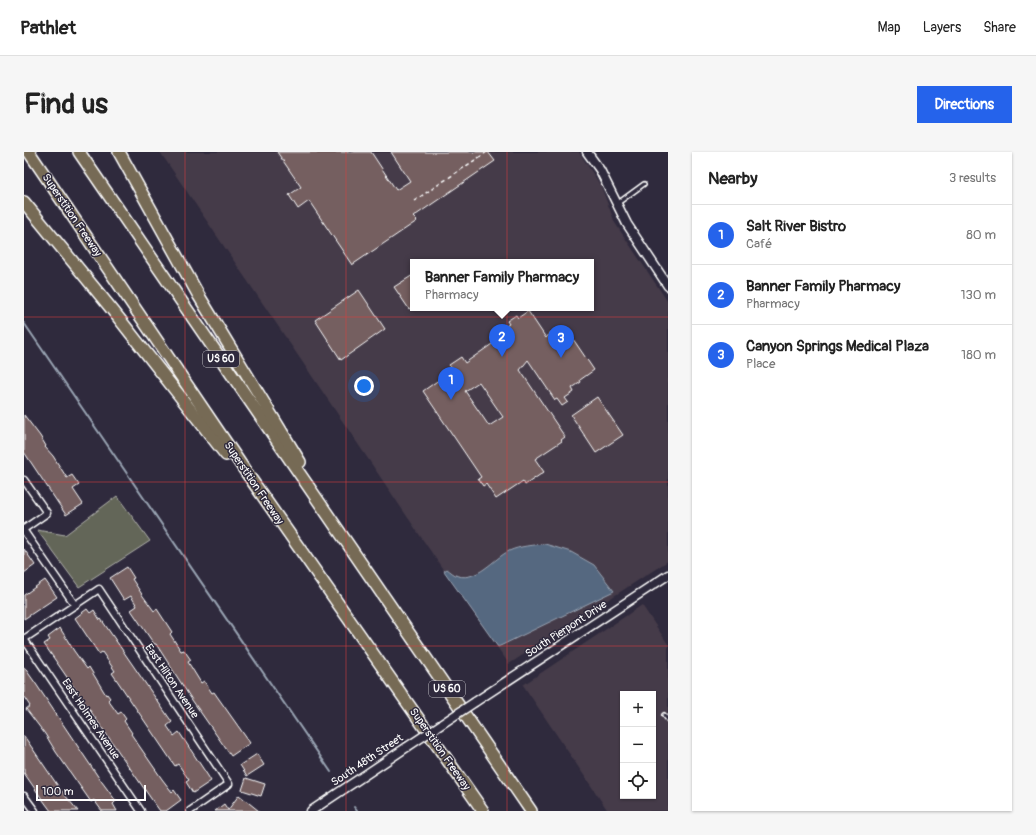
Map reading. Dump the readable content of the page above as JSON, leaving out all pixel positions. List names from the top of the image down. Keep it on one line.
{"streets":{"highway":["Superstition Freeway","US 60"],"street":["South Pierpont Drive","East Hilton Avenue","East Holmes Avenue","South 48th Street"]},"crossings":[["South Pierpont Drive","South 48th Street"]],"scale_bar":"100 m","page":{"header":"Pathlet","nav":["Map","Layers","Share"],"buttons":"Directions","title":"Find us","heading":["Nearby","3 results"],"list":[{"mark":"1","name":"Salt River Bistro","note":"Café","value":"80 m"},{"mark":"2","name":"Banner Family Pharmacy","note":"Pharmacy","value":"130 m"},{"mark":"3","name":"Canyon Springs Medical Plaza","note":"Place","value":"180 m"}],"popup":["Banner Family Pharmacy","Pharmacy"],"pins":["2","3","1"],"map_buttons":["+","−"],"scale":"100 m"}}
